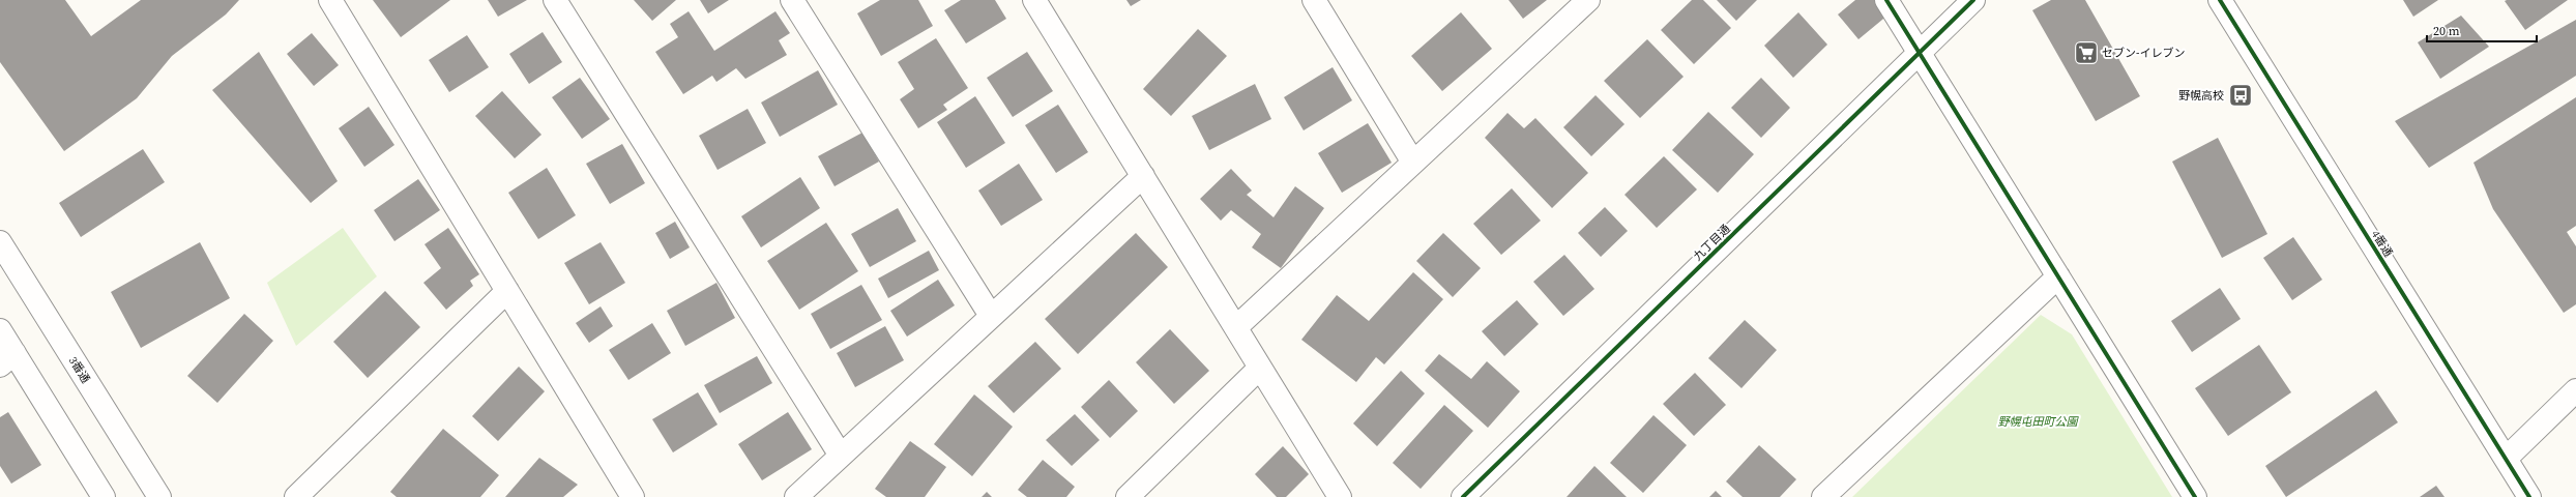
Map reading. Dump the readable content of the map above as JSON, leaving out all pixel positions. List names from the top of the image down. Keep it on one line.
{"streets":{"street":["九丁目通","4番通","3番通"]},"parks":["野幌屯田町公園"],"places":{"supermarket":["セブン-イレブン"],"bus stop":["野幌高校"]},"scale_bar":"20 m"}
